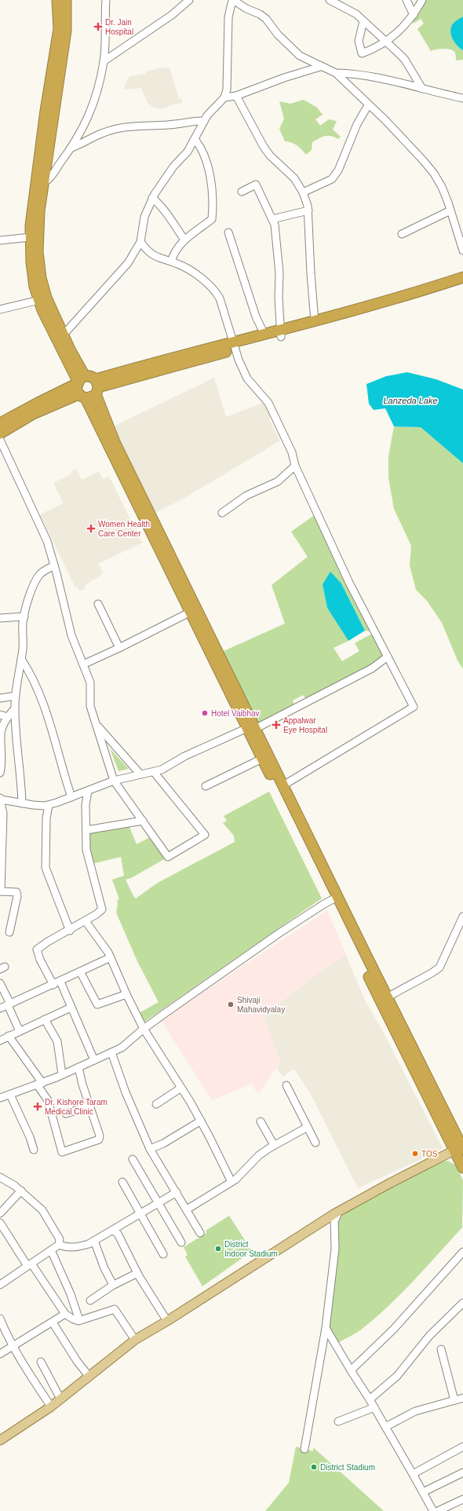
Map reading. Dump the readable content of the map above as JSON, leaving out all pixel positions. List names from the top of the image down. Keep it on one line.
{"water":["Lanzeda Lake"],"places":{"health":["Dr. Jain Hospital","Women Health Care Center","Appalwar Eye Hospital","Dr. Kishore Taram Medical Clinic"],"other":["Hotel Vaibhav","Shivaji Mahavidyalay","TOS","District Indoor Stadium","District Stadium"]}}
